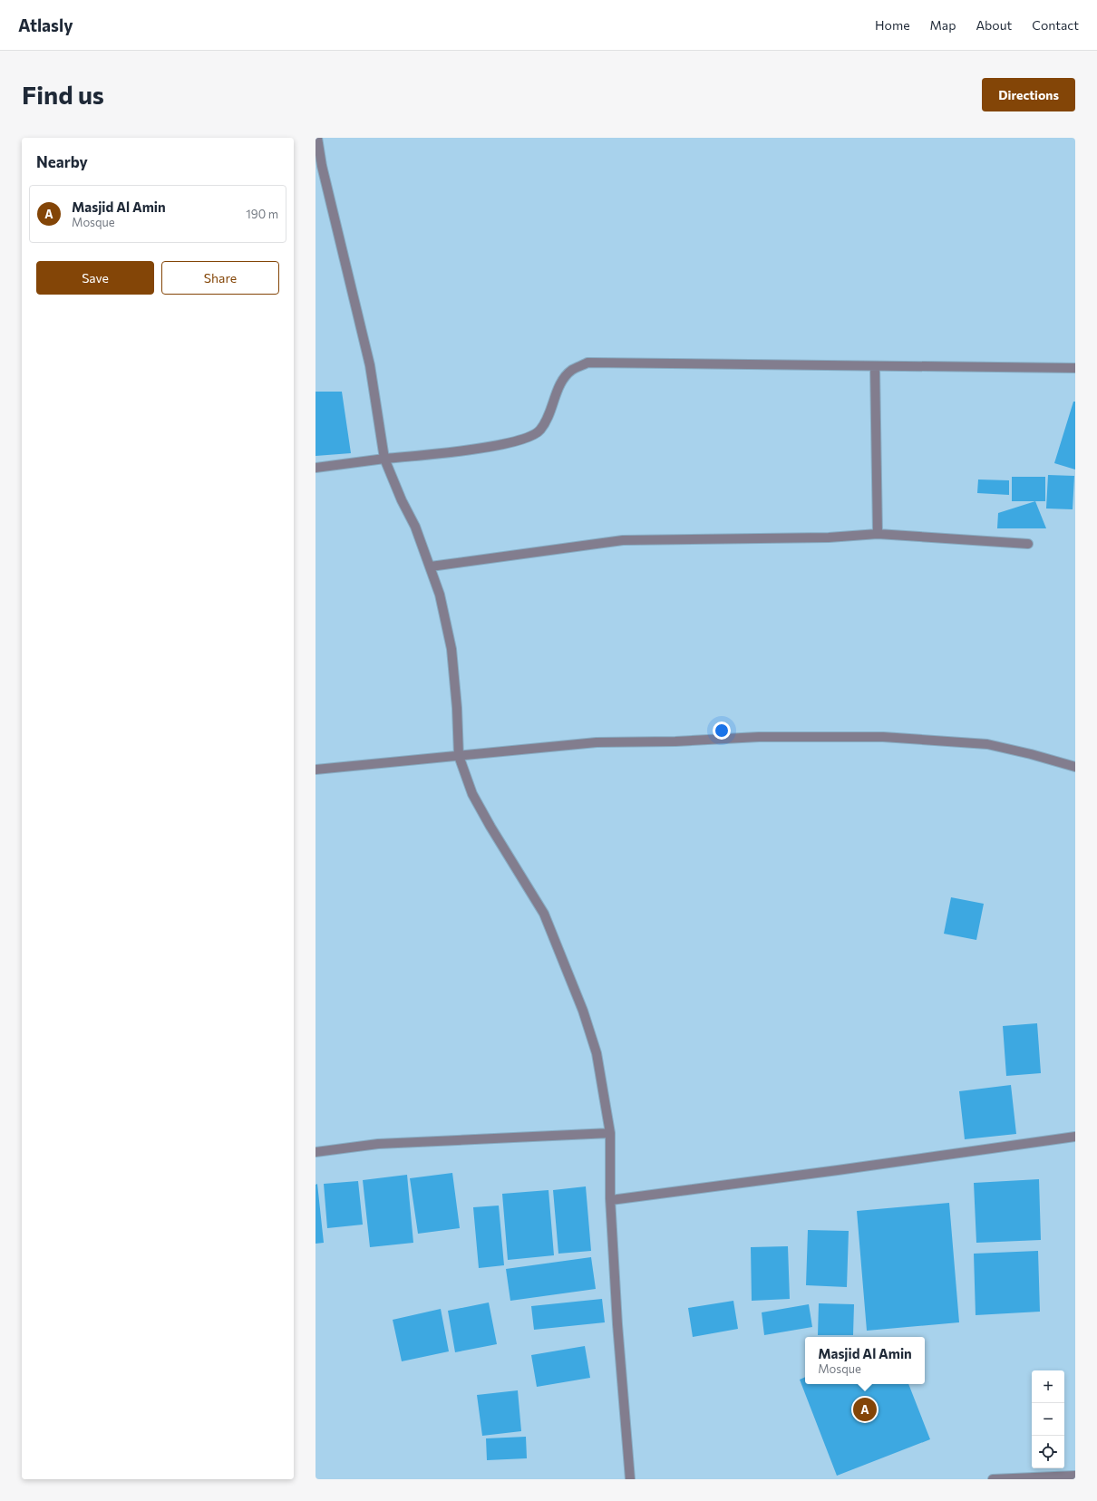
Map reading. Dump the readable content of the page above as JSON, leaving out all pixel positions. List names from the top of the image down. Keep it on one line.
{"page":{"header":"Atlasly","nav":["Home","Map","About","Contact"],"buttons":["Directions",["Save","Share"]],"title":"Find us","heading":"Nearby","list":[{"mark":"A","name":"Masjid Al Amin","note":"Mosque","value":"190 m"}],"popup":["Masjid Al Amin","Mosque"],"map_buttons":["+","−"],"pins":"A"}}
